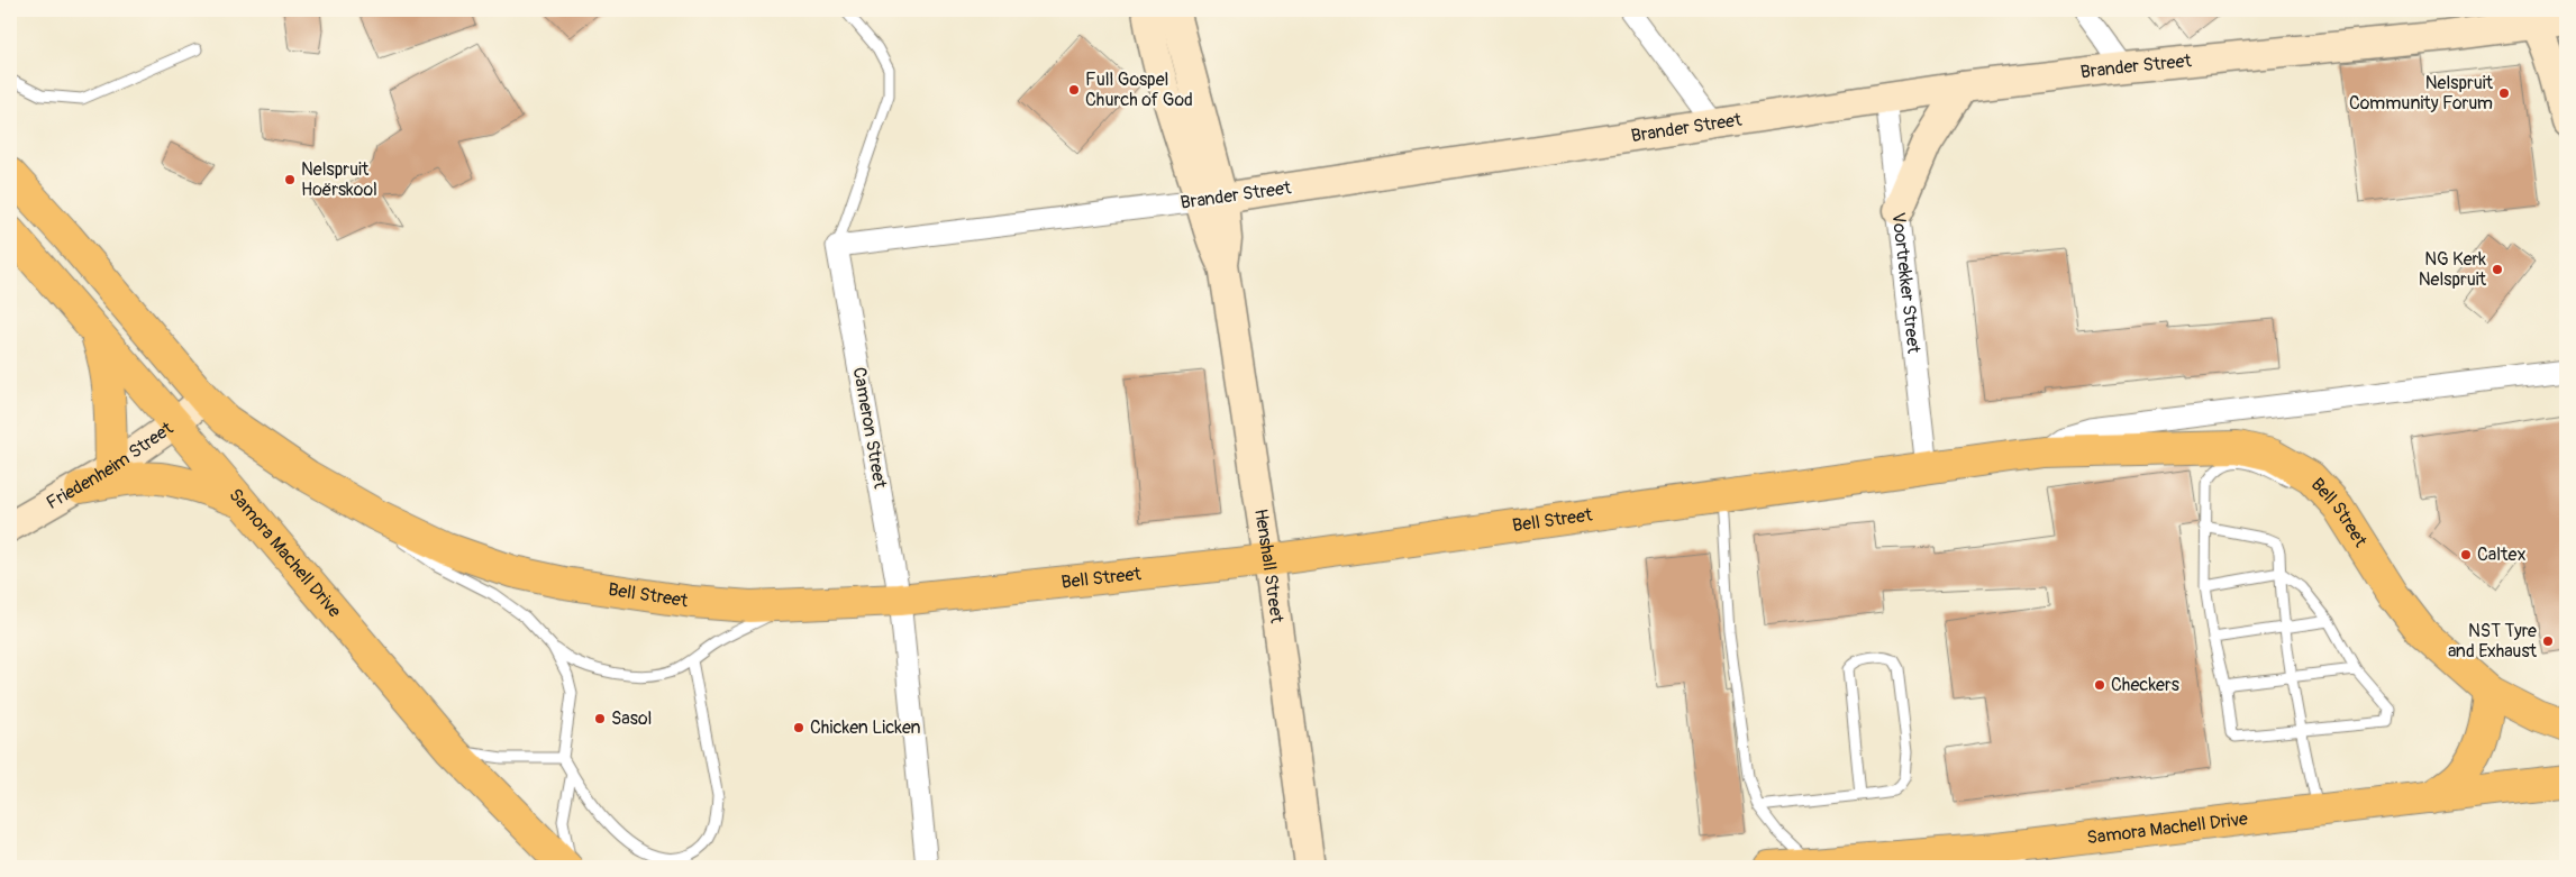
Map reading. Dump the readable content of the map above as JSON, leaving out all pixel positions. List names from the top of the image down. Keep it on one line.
{"streets":{"main road":["Bell Street","Samora Machell Drive"],"street":["Brander Street","Voortrekker Street","Cameron Street","Friedenheim Street","Henshall Street"]},"crossings":[["Brander Street","Voortrekker Street"],["Brander Street","Cameron Street"],["Brander Street","Henshall Street"],["Voortrekker Street","Bell Street"],["Cameron Street","Bell Street"],["Friedenheim Street","Bell Street"],["Friedenheim Street","Samora Machell Drive"],["Bell Street","Henshall Street"]],"places":["Full Gospel Church of God","Nelspruit Community Forum","Nelspruit Hoërskool","NG Kerk Nelspruit","Caltex","NST Tyre and Exhaust","Checkers","Sasol","Chicken Licken"]}
